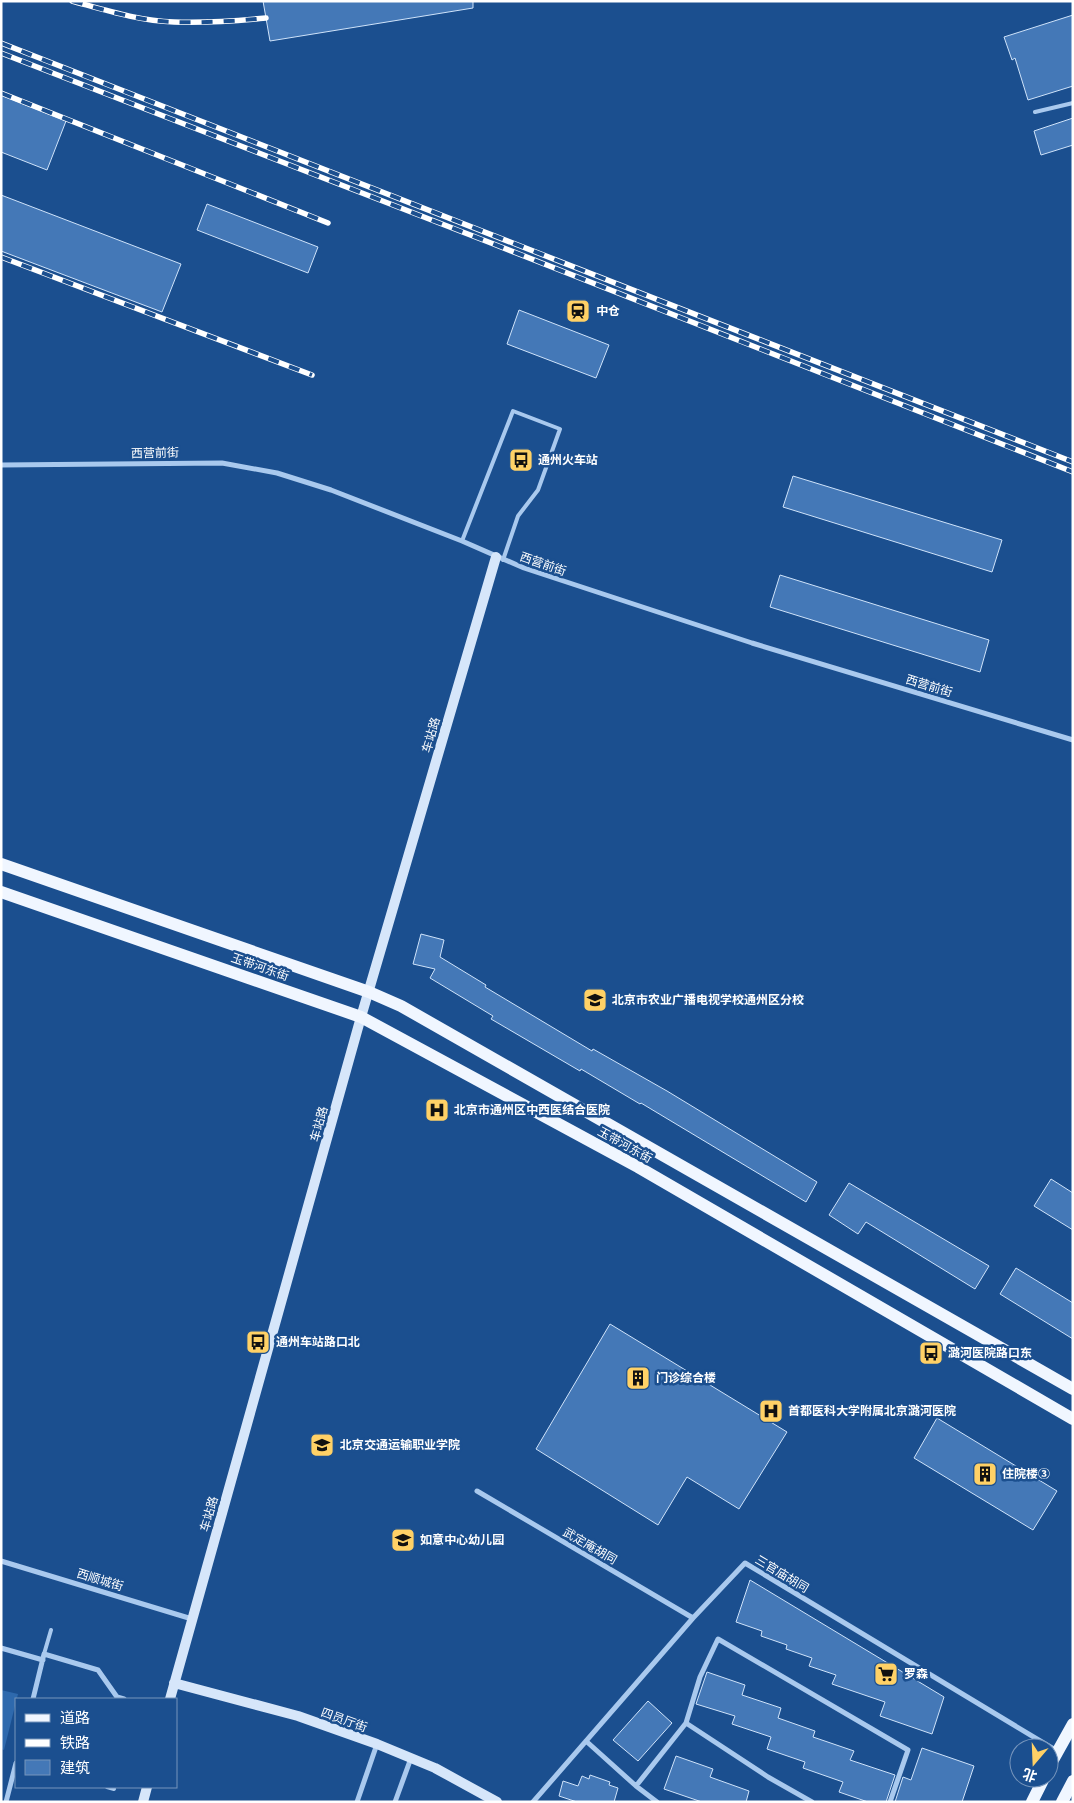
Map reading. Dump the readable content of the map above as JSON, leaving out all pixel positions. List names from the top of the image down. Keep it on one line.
{"streets":{"main road":["玉带河东街"],"street":["西营前街","车站路","武定庵胡同","三官庙胡同","西顺城街","四员厅街"]},"crossings":[["西营前街","车站路"],["车站路","玉带河东街"],["车站路","西顺城街"],["车站路","四员厅街"],["武定庵胡同","三官庙胡同"]],"places":{"station":["中仓"],"bus stop":["通州火车站","通州车站路口北","潞河医院路口东"],"school or university":["北京市农业广播电视学校通州区分校","北京交通运输职业学院","如意中心幼儿园"],"hospital":["北京市通州区中西医结合医院","首都医科大学附属北京潞河医院"],"building":["门诊综合楼","住院楼③"],"supermarket":["罗森"]},"legend":["道路","铁路","建筑"],"north":"bottom"}
